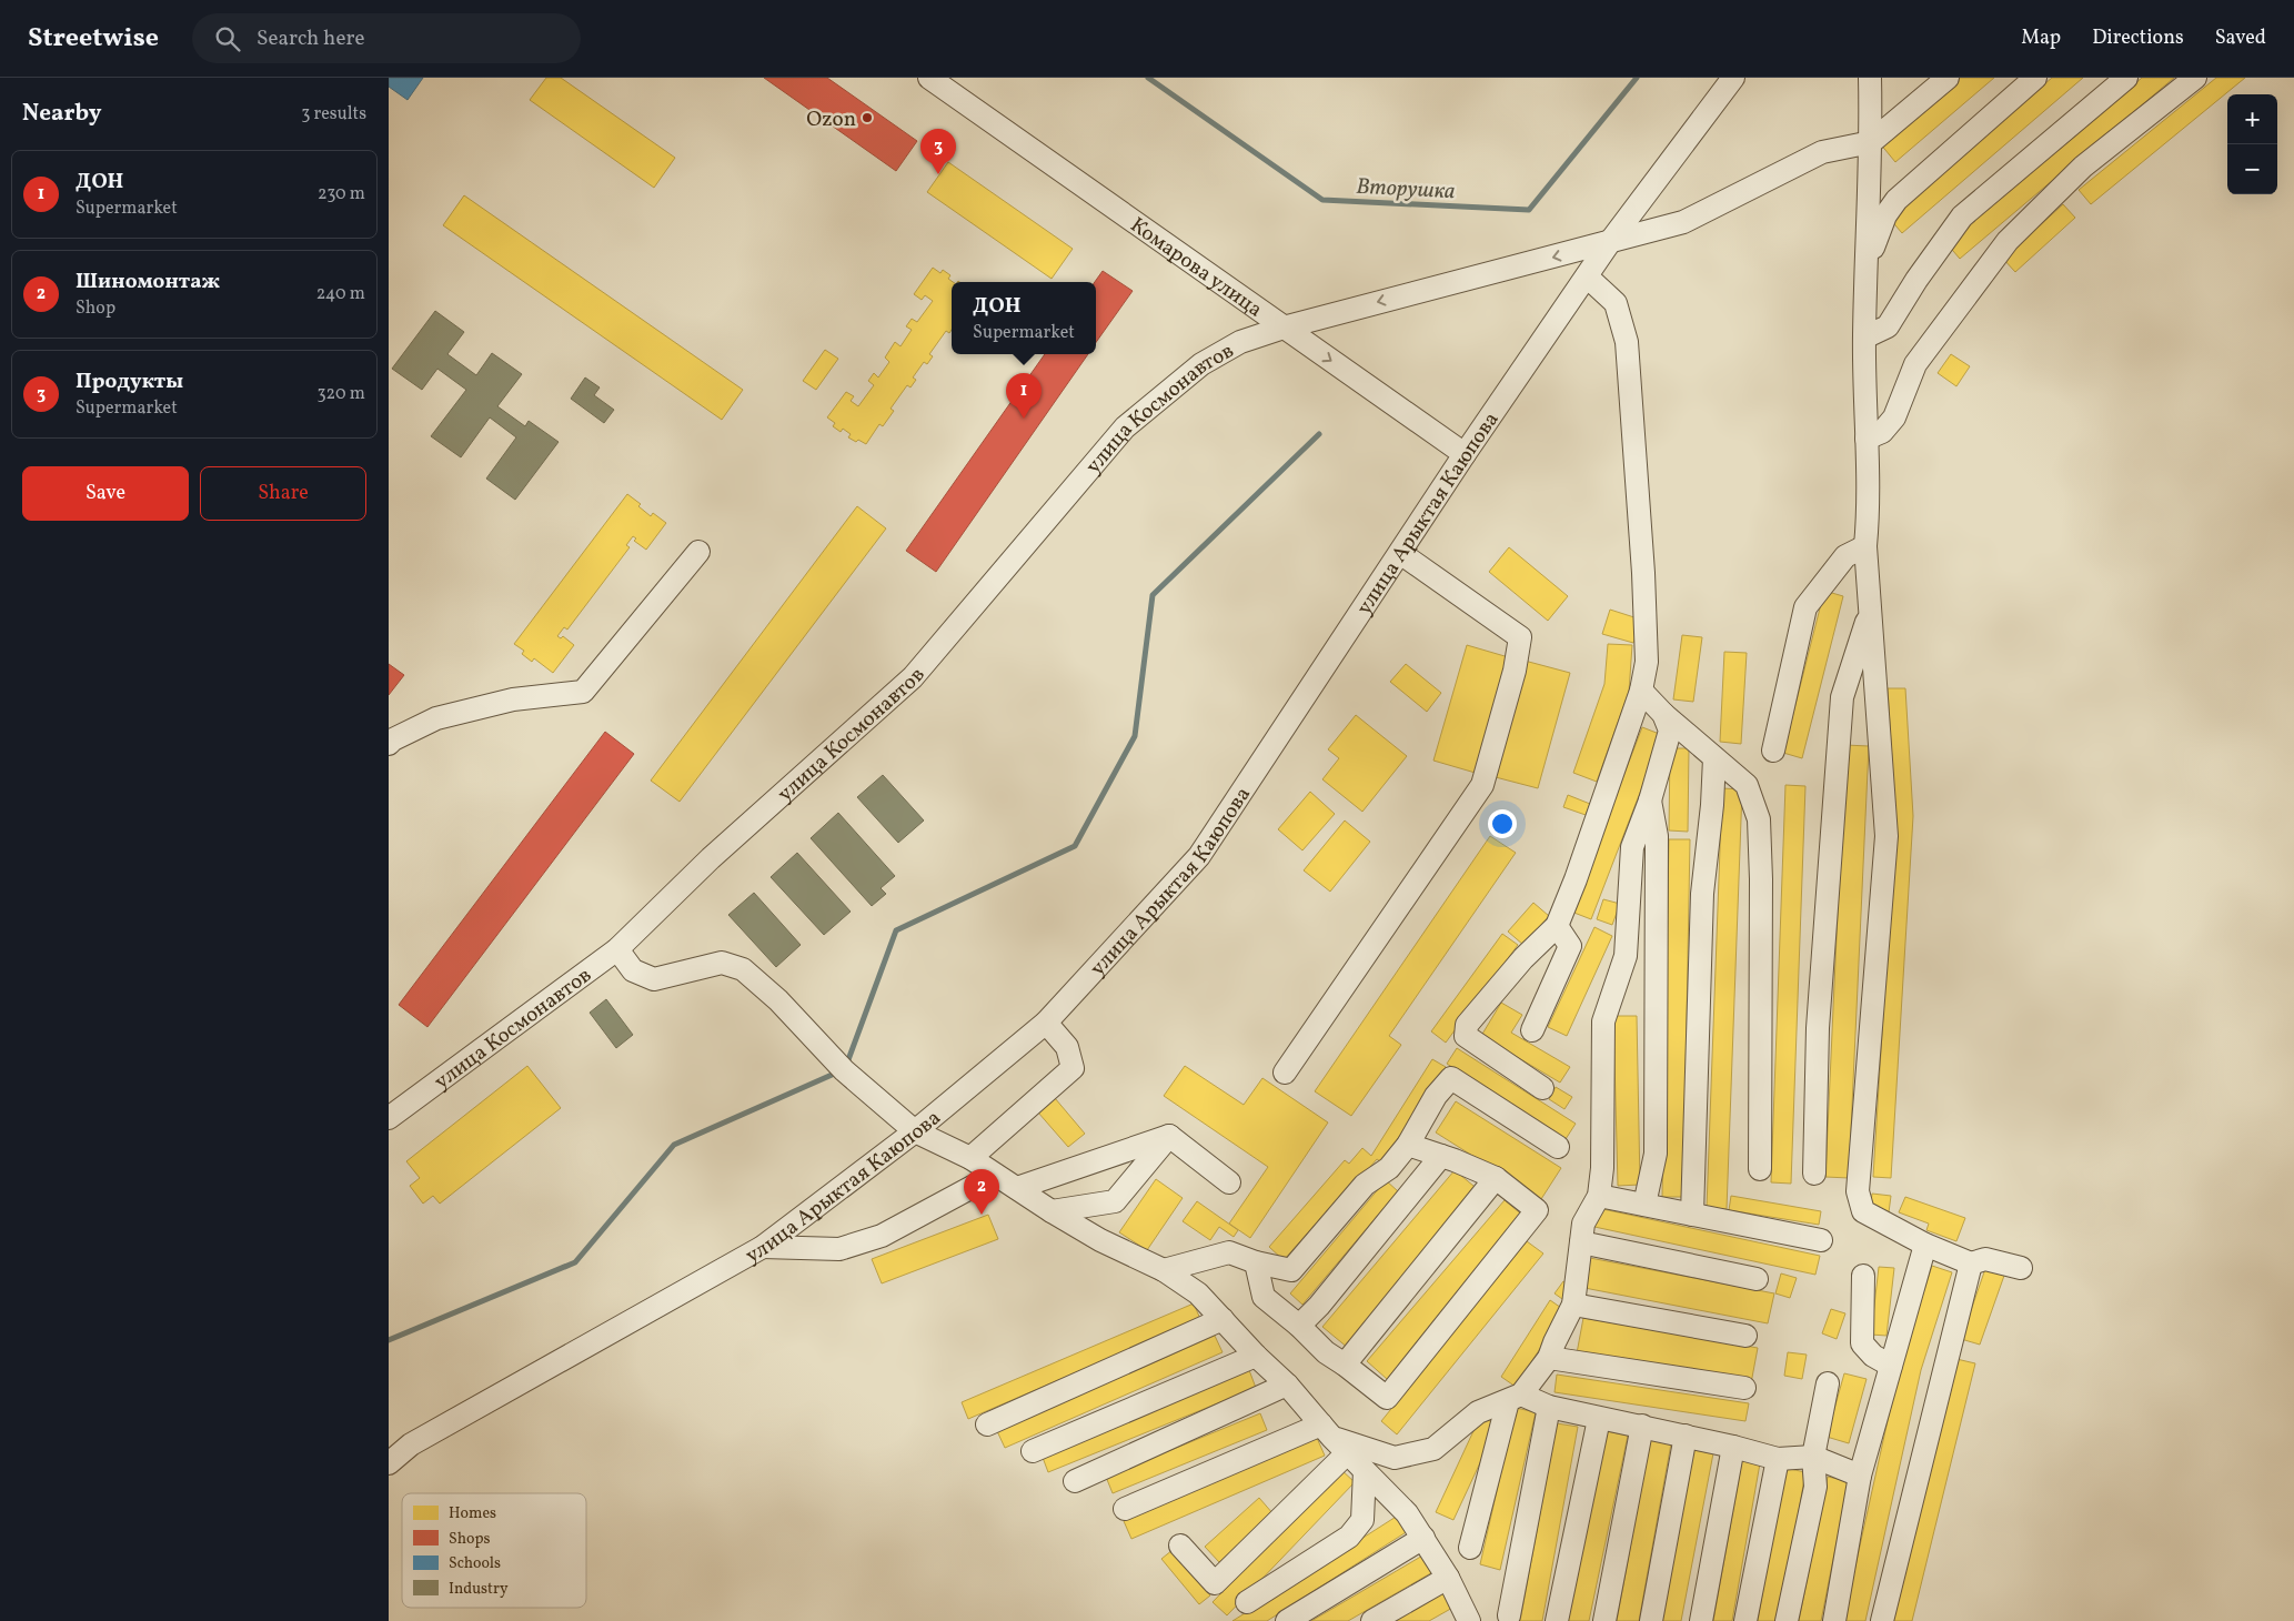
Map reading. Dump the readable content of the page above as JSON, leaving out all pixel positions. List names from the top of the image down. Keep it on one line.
{"streets":{"street":["Комарова улица","улица Космонавтов","улица Арыктая Каюпова"]},"crossings":[["Комарова улица","улица Космонавтов"],["Комарова улица","улица Арыктая Каюпова"],["улица Космонавтов","улица Арыктая Каюпова"]],"water":["Вторушка"],"places":["Ozon"],"legend":["Homes","Shops","Schools","Industry"],"page":{"header":"Streetwise","search":"Search here","nav":["Map","Directions","Saved"],"heading":["Nearby","3 results"],"map_buttons":["+","−"],"pins":["3","1","2"],"list":[{"mark":"1","name":"ДОН","note":"Supermarket","value":"230 m"},{"mark":"2","name":"Шиномонтаж","note":"Shop","value":"240 m"},{"mark":"3","name":"Продукты","note":"Supermarket","value":"320 m"}],"popup":["ДОН","Supermarket"],"buttons":["Save","Share"]}}
